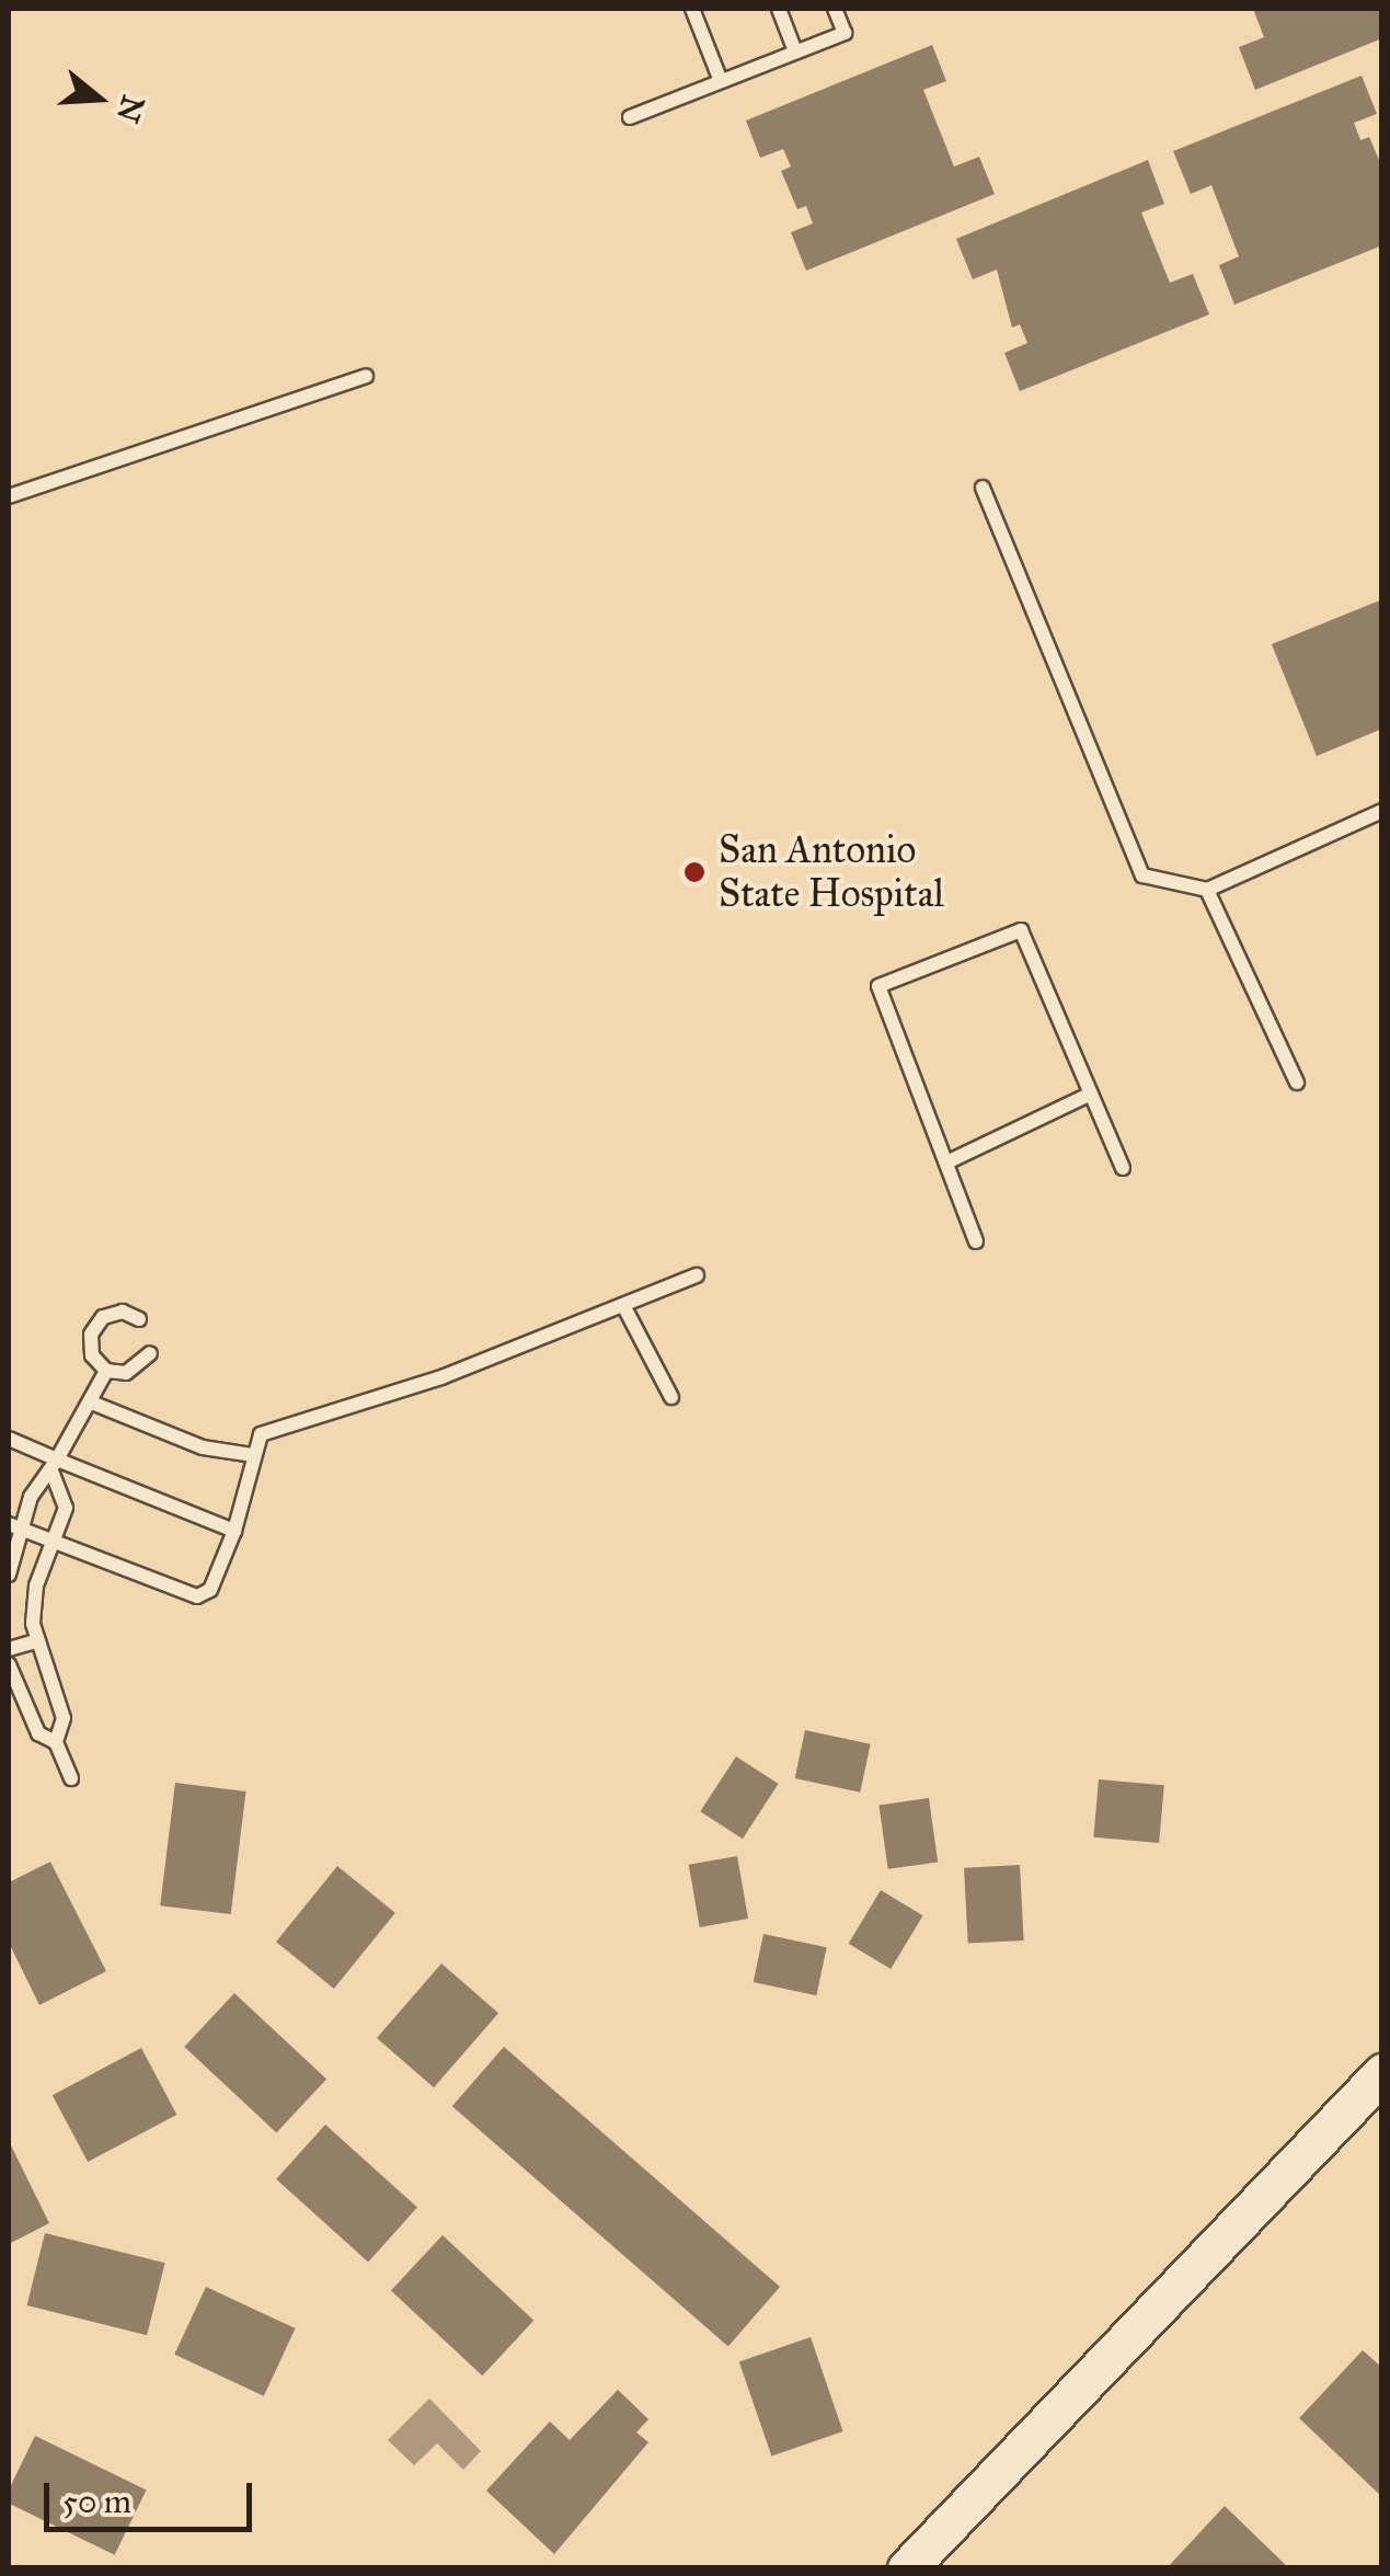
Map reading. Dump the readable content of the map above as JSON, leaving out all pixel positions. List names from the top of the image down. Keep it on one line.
{"places":["San Antonio State Hospital"],"scale_bar":"50 m","north":"right"}
